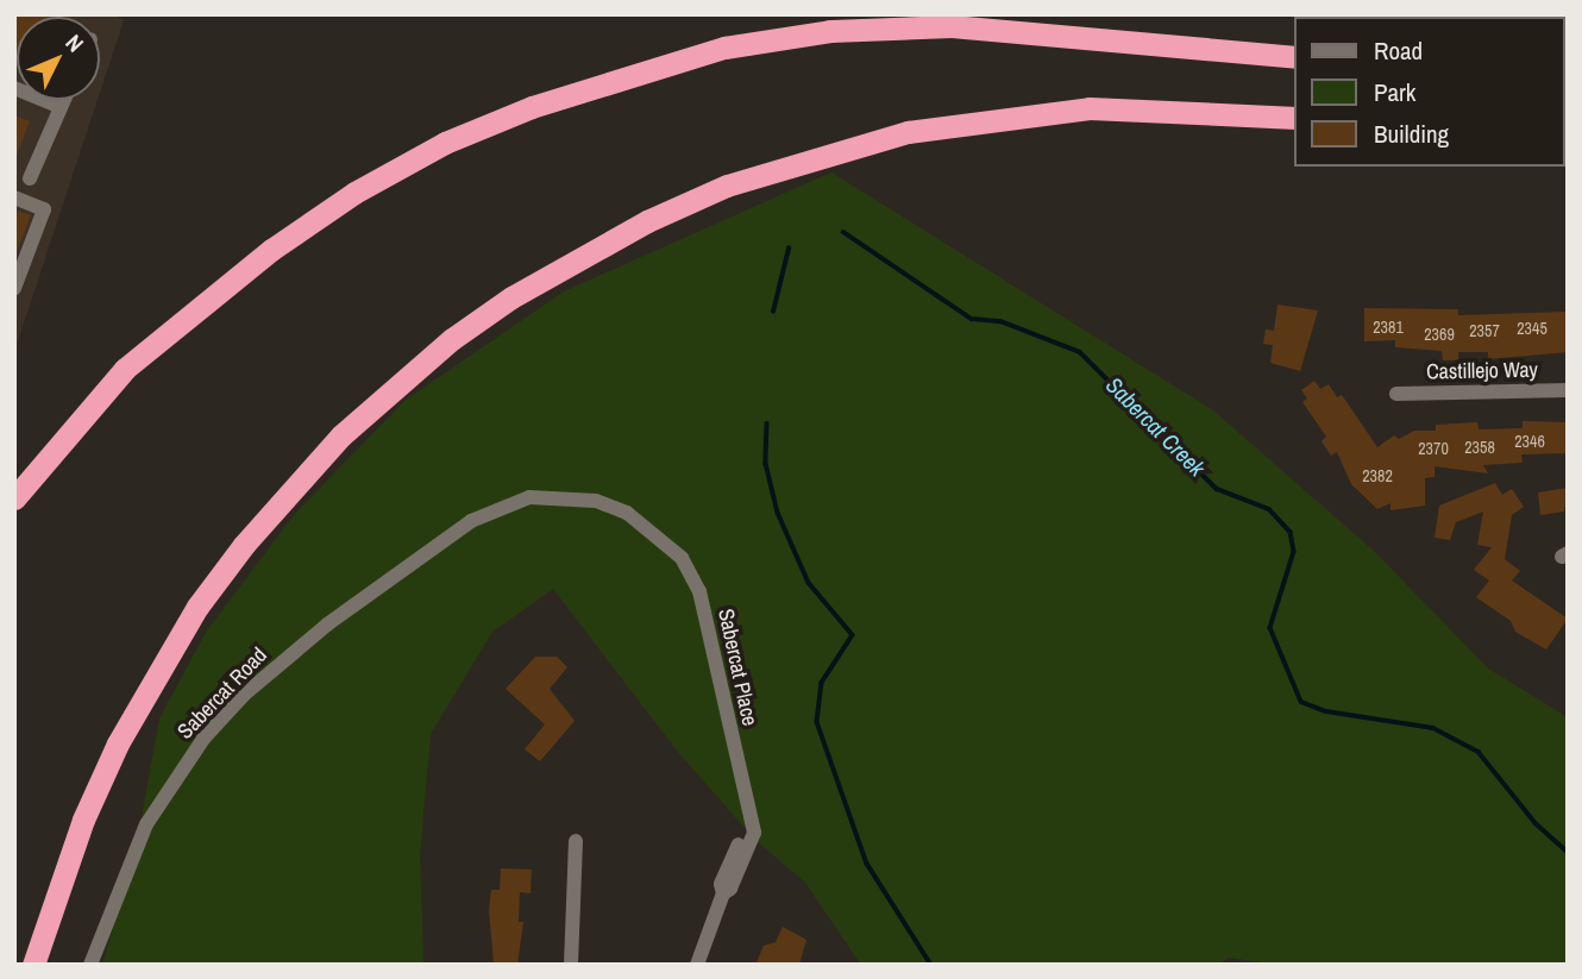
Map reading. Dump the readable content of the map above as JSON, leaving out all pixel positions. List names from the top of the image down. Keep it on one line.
{"streets":{"street":["Castillejo Way","Sabercat Place","Sabercat Road"]},"crossings":[["Sabercat Place","Sabercat Road"]],"water":["Sabercat Creek"],"house_numbers":["2381","2345","2357","2369","2346","2358","2370","2382"],"legend":["Road","Park","Building"],"north":"top right"}
